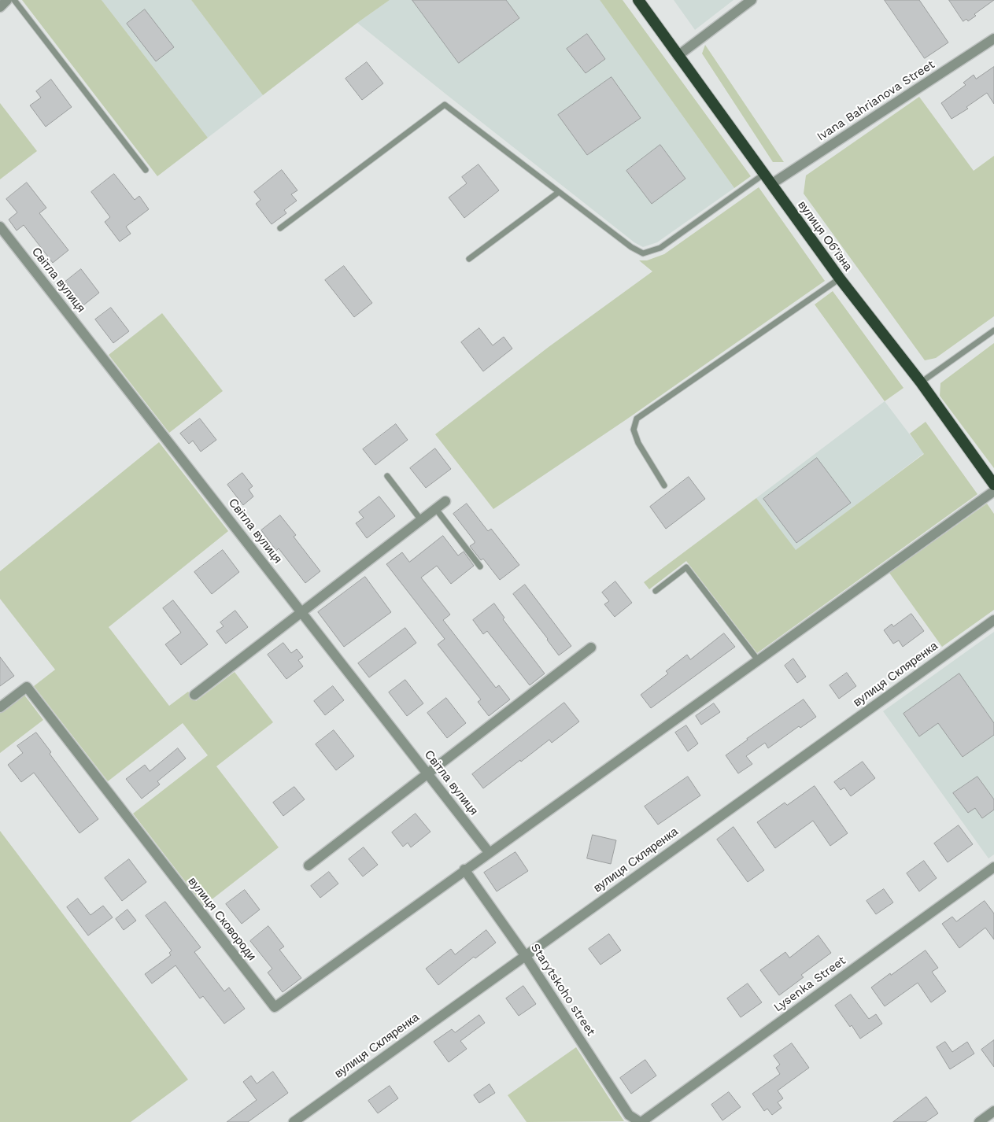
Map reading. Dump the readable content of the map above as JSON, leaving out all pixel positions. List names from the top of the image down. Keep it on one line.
{"streets":{"highway":["вулиця Об’їзна"],"street":["Ivana Bahrianova Street","Світла вулиця","вулиця Скляренка","вулиця Сковороди","Lysenka Street","Starytskoho street"]},"crossings":[["Ivana Bahrianova Street","вулиця Об’їзна"],["вулиця Скляренка","Starytskoho street"],["вулиця Сковороди","Starytskoho street"],["Lysenka Street","Starytskoho street"]]}
